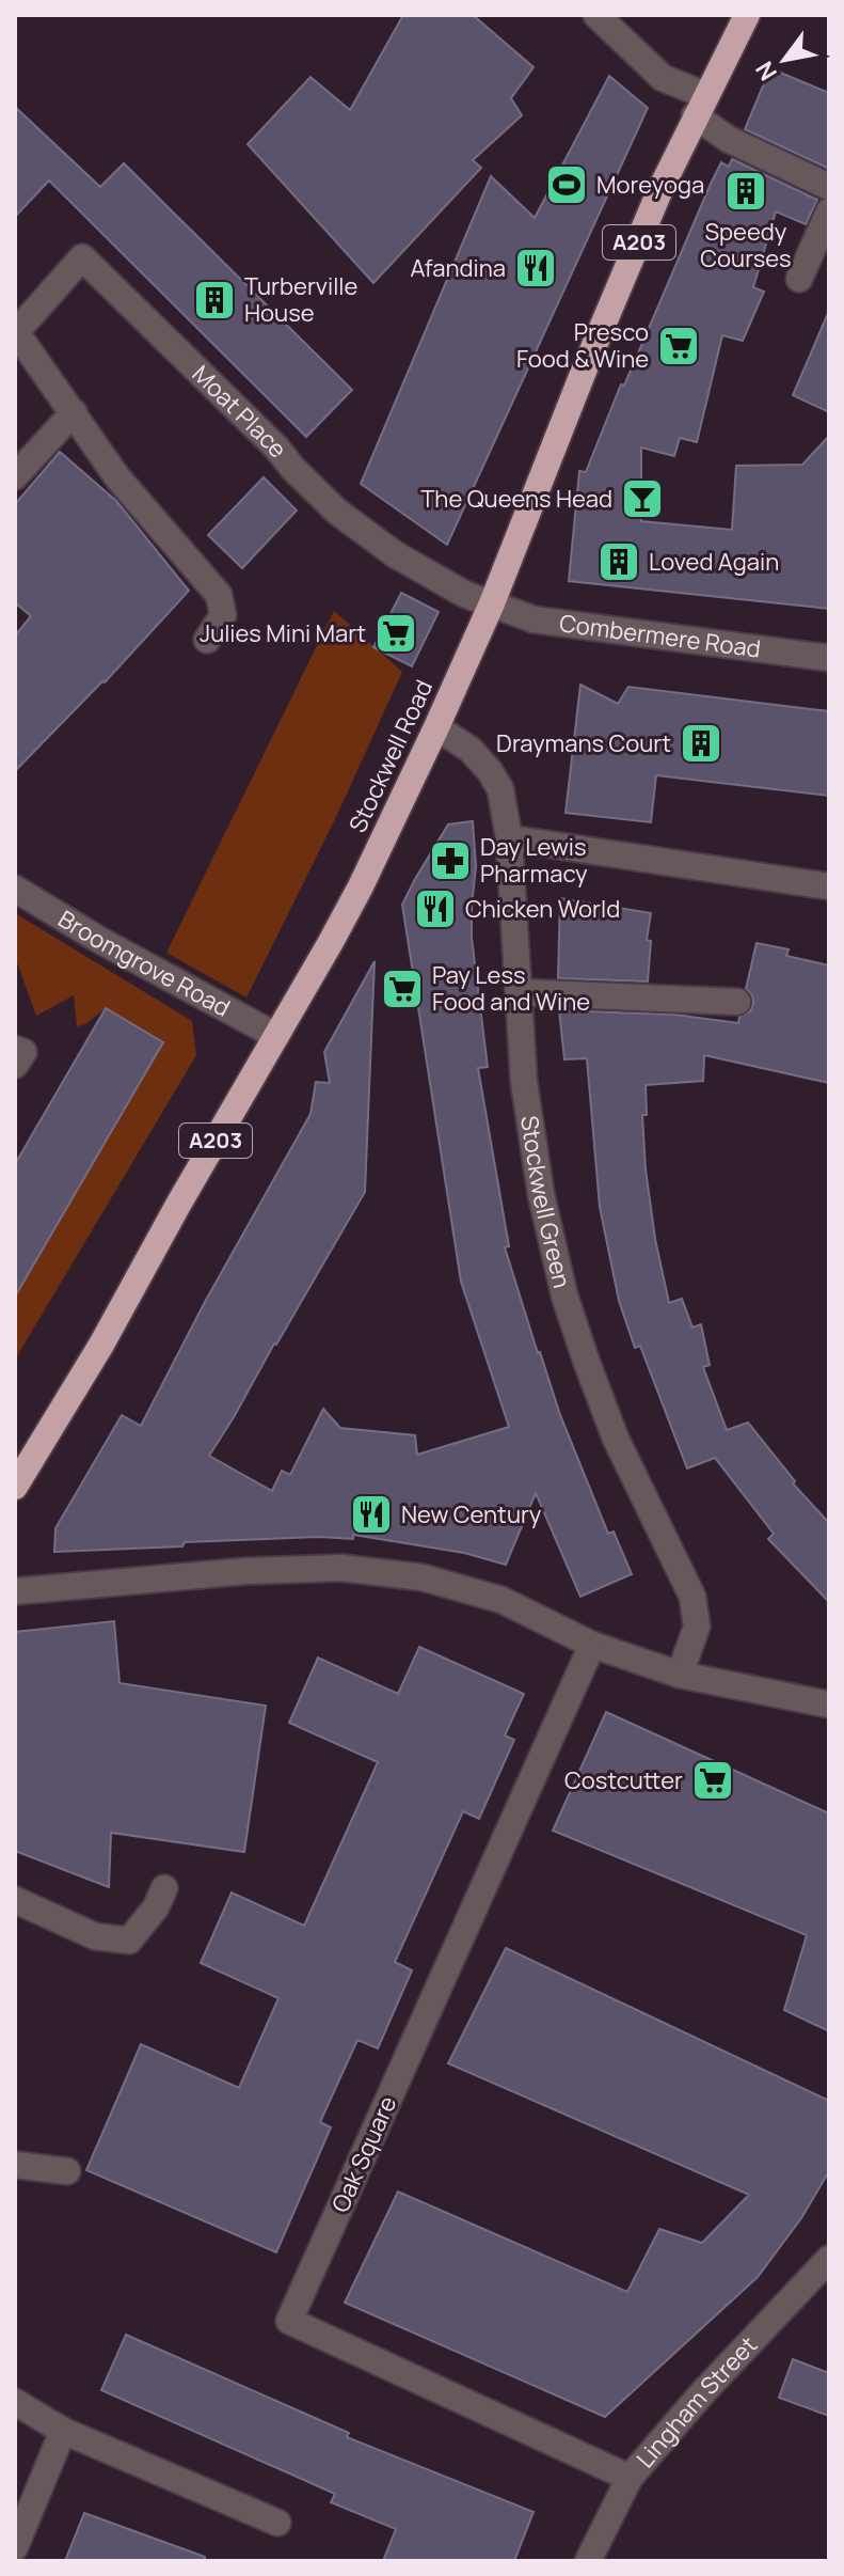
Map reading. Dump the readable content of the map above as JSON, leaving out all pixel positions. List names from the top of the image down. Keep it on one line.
{"streets":{"highway":["A203","Stockwell Road"],"street":["Moat Place","Combermere Road","Broomgrove Road","Stockwell Green","Oak Square","Lingham Street"]},"crossings":[["Moat Place","Combermere Road"],["Moat Place","Stockwell Road"],["Combermere Road","Stockwell Road"],["Stockwell Road","Broomgrove Road"],["Stockwell Road","Stockwell Green"],["Oak Square","Lingham Street"]],"places":{"sports":["Moreyoga"],"building":["Speedy Courses","Turberville House","Loved Again","Draymans Court"],"restaurant":["Afandina","Chicken World","New Century"],"supermarket":["Presco Food & Wine","Julies Mini Mart","Pay Less Food and Wine","Costcutter"],"bar":["The Queens Head"],"pharmacy":["Day Lewis Pharmacy"]},"north":"bottom left"}
